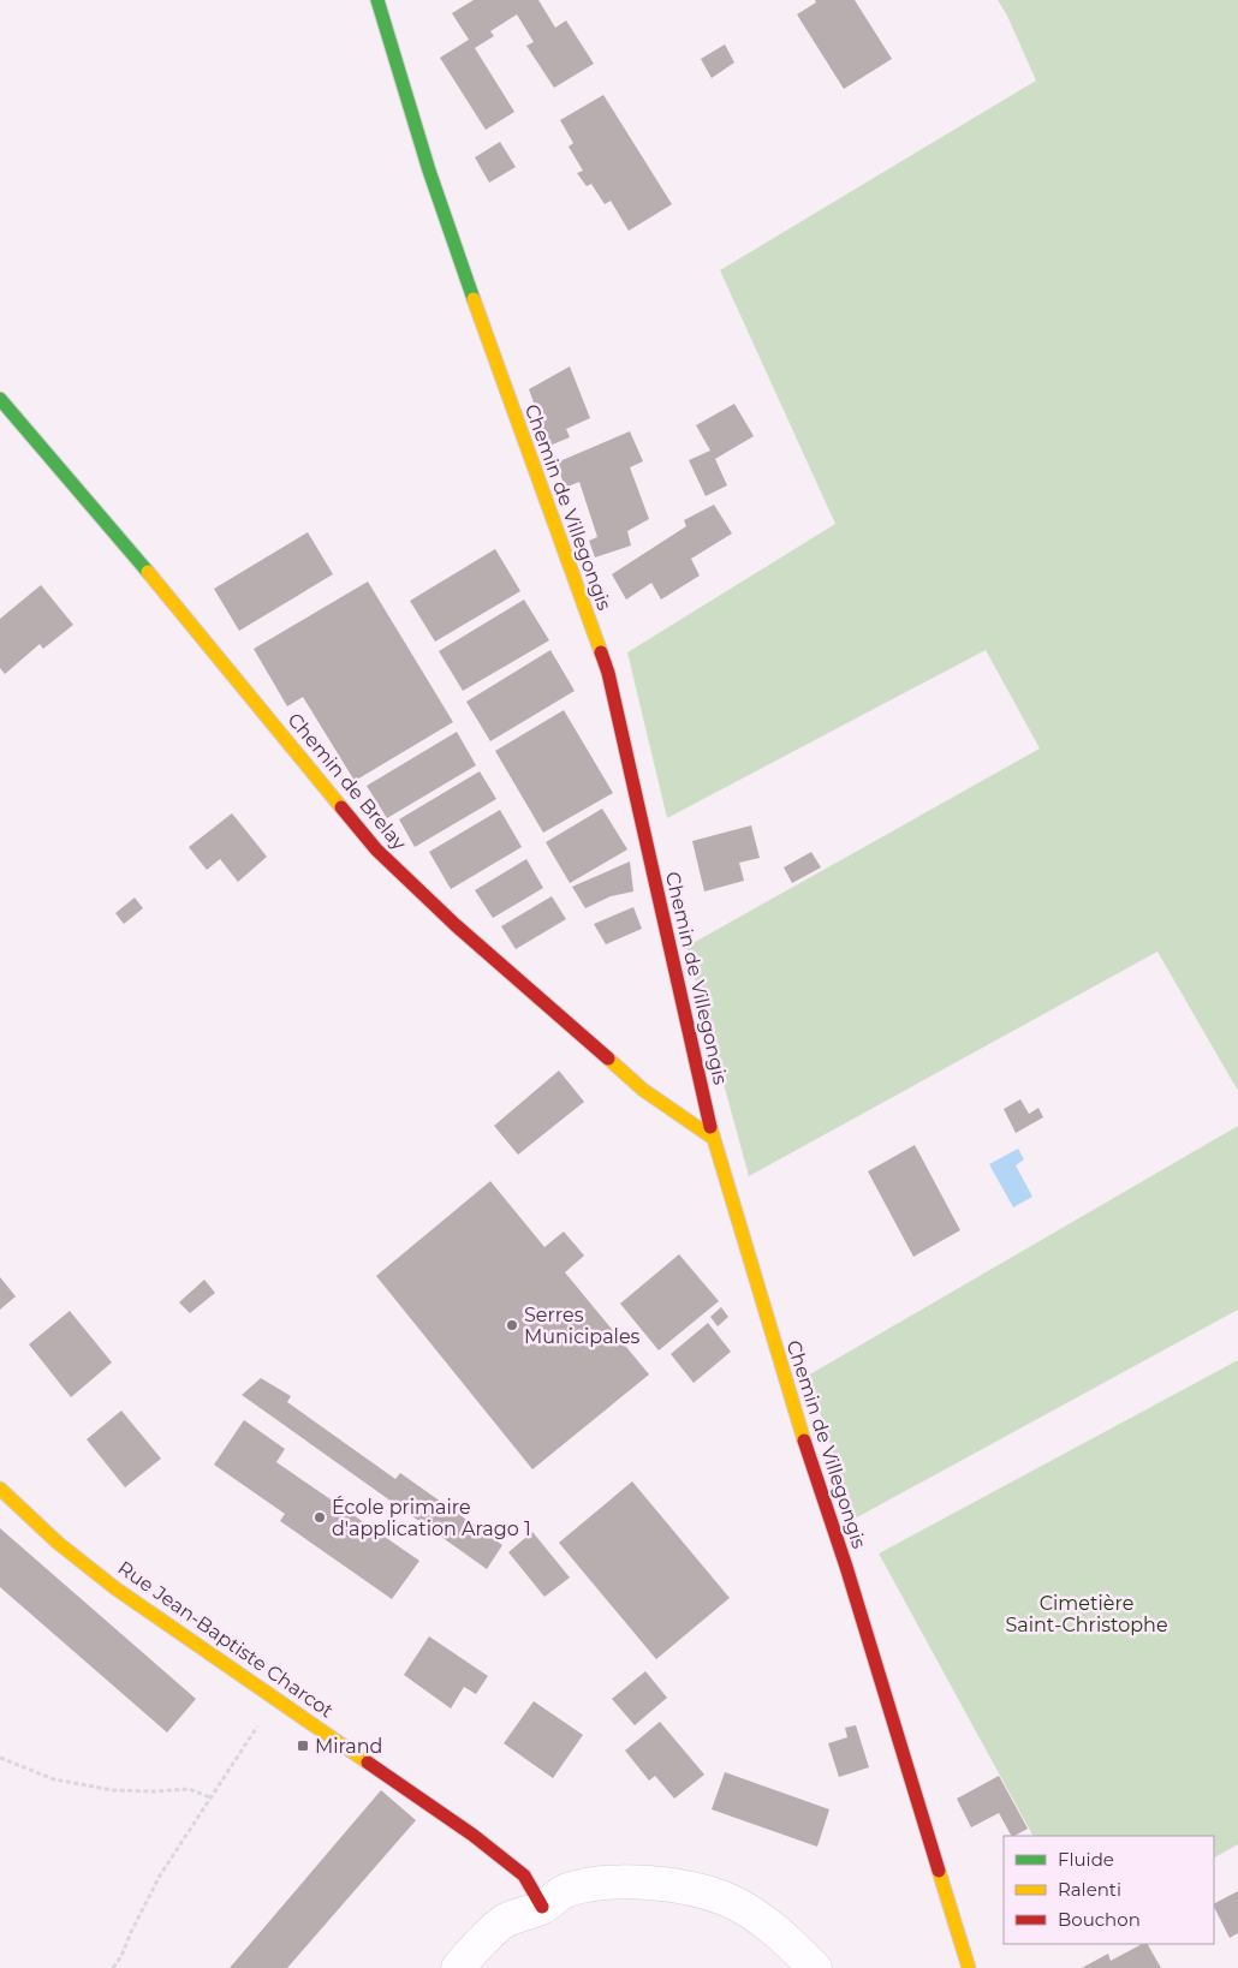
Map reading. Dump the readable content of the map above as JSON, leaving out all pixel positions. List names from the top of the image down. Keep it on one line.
{"streets":{"street":["Chemin de Villegongis","Chemin de Brelay","Rue Jean-Baptiste Charcot"]},"crossings":[["Chemin de Villegongis","Chemin de Brelay"]],"parks":["Cimetière Saint-Christophe"],"places":{"other":["Serres Municipales","École primaire d'application Arago 1"],"transit":["Mirand"]},"legend":["Fluide","Ralenti","Bouchon"]}
